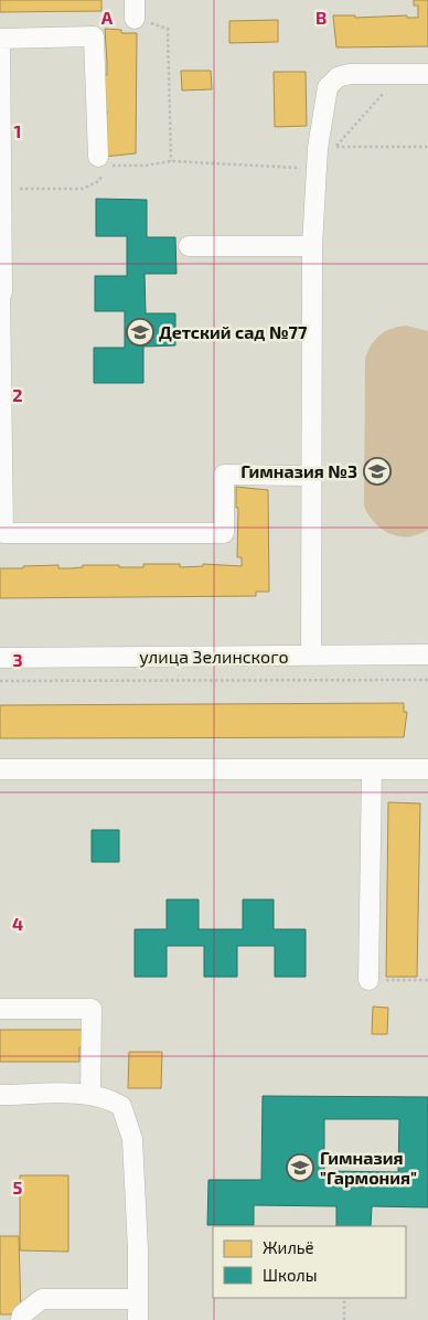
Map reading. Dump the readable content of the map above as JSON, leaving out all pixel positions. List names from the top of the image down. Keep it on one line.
{"streets":{"street":["улица Зелинского"]},"places":{"school or university":["Детский сад №77","Гимназия №3","Гимназия \"Гармония\""]},"legend":["Жильё","Школы"],"grid":{"columns":["A","B"],"rows":["1","2","3","4","5"]}}
